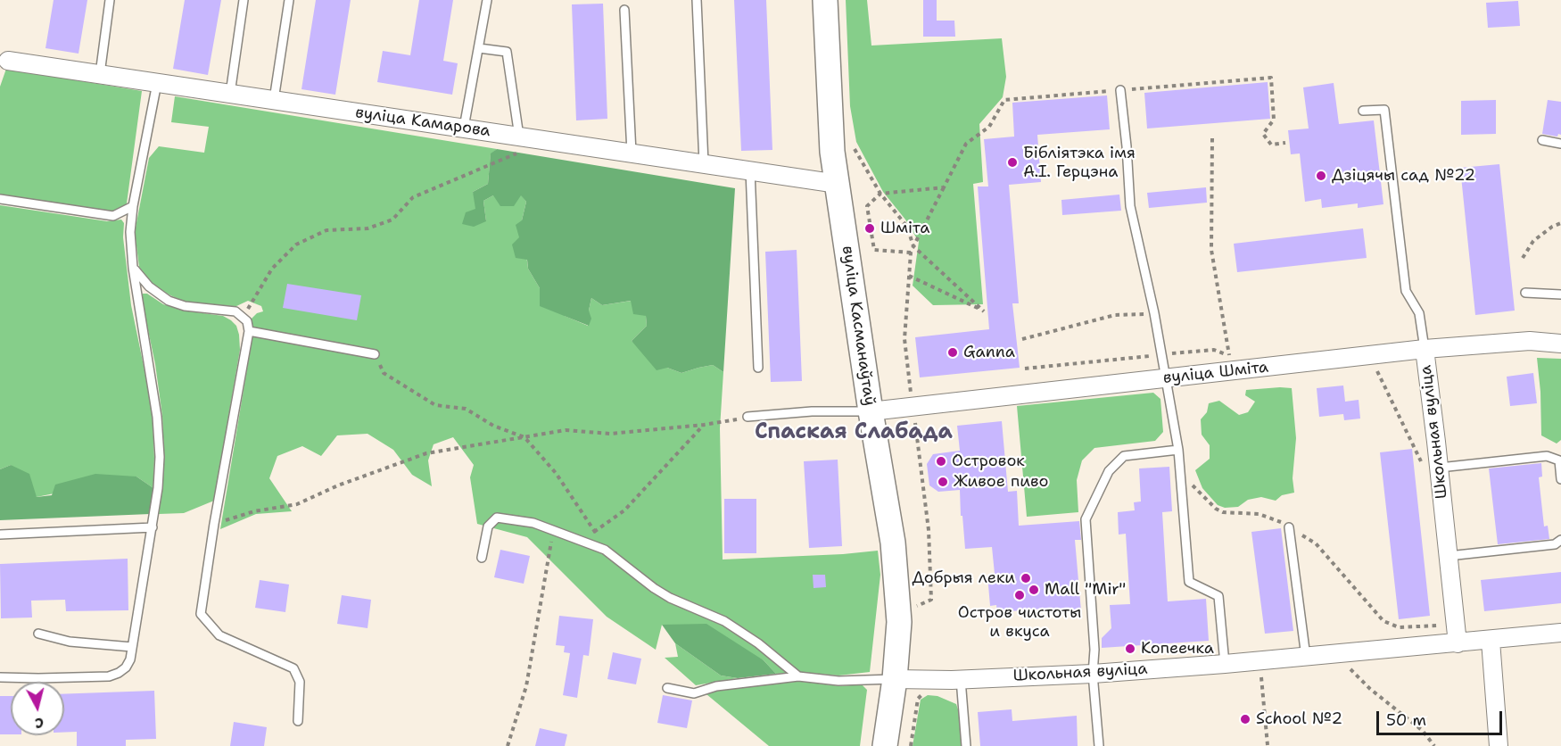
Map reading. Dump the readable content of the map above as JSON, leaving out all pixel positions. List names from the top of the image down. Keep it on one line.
{"streets":{"main road":["вуліца Касманаўтаў"],"street":["вуліца Камарова","вуліца Шміта","Школьная вуліца"]},"crossings":[["вуліца Камарова","вуліца Касманаўтаў"],["вуліца Касманаўтаў","вуліца Шміта"],["вуліца Касманаўтаў","Школьная вуліца"],["вуліца Шміта","Школьная вуліца"]],"districts":["Спаская Слабада"],"places":["Бібліятэка імя А.І. Герцэна","Дзіцячы сад №22","Шміта","Ganna","Островок","Живое пиво","Добрыя леки","Mall \"Mir\"","Остров чистоты и вкуса","Копеечка","School №2"],"scale_bar":"50 m","north":"bottom"}
